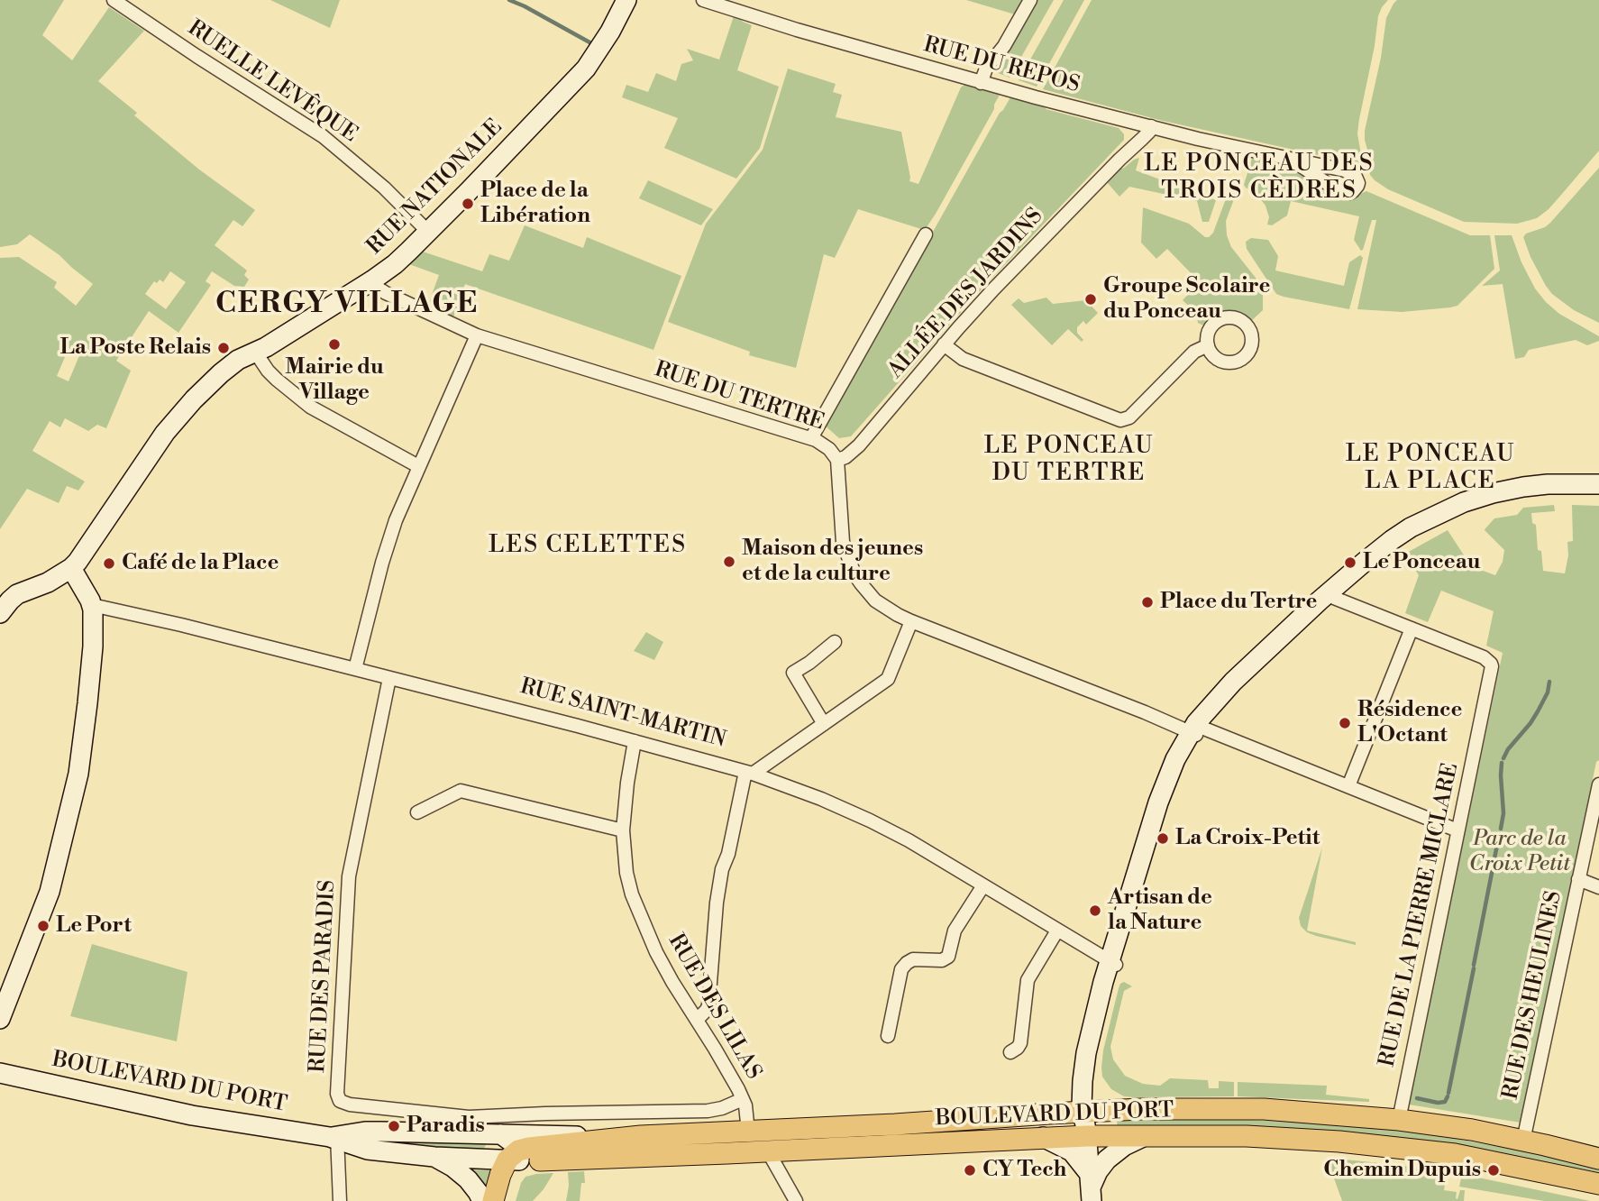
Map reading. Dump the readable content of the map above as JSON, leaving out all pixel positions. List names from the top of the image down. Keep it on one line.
{"streets":{"main road":["BOULEVARD DU PORT"],"street":["RUE DU REPOS","RUELLE LEVÊQUE","RUE NATIONALE","ALLÉE DES JARDINS","RUE DU TERTRE","RUE SAINT-MARTIN","RUE DE LA PIERRE MICLARE","RUE DES PARADIS","RUE DES HEULINES","RUE DES LILAS"]},"crossings":[["RUE DU REPOS","ALLÉE DES JARDINS"],["RUELLE LEVÊQUE","RUE NATIONALE"],["RUE NATIONALE","RUE DU TERTRE"],["ALLÉE DES JARDINS","RUE DU TERTRE"],["RUE DU TERTRE","RUE DE LA PIERRE MICLARE"],["RUE SAINT-MARTIN","RUE DES PARADIS"],["RUE SAINT-MARTIN","RUE DES LILAS"],["RUE DE LA PIERRE MICLARE","BOULEVARD DU PORT"],["RUE DES PARADIS","RUE DES LILAS"],["RUE DES HEULINES","BOULEVARD DU PORT"],["RUE DES LILAS","BOULEVARD DU PORT"]],"districts":["LE PONCEAU DES TROIS CÈDRES","CERGY VILLAGE","LE PONCEAU DU TERTRE","LE PONCEAU LA PLACE","LES CELETTES"],"parks":["Parc de la Croix Petit"],"places":["Place de la Libération","Groupe Scolaire du Ponceau","Mairie du Village","La Poste Relais","Maison des jeunes et de la culture","Le Ponceau","Café de la Place","Place du Tertre","Résidence L'Octant","La Croix-Petit","Artisan de la Nature","Le Port","Paradis","CY Tech","Chemin Dupuis"]}
